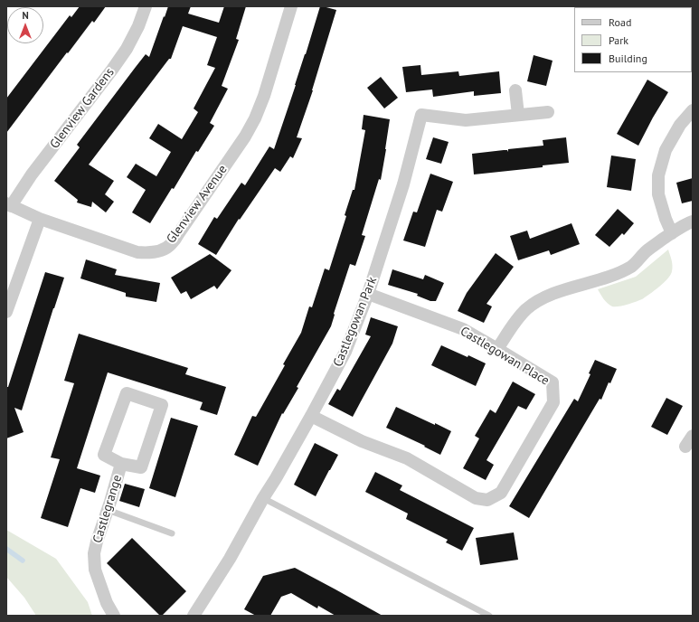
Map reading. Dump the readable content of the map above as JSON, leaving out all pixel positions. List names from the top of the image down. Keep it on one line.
{"streets":{"street":["Glenview Gardens","Glenview Avenue","Castlegowan Park","Castlegowan Place","Castlegrange"]},"crossings":[["Glenview Gardens","Glenview Avenue"],["Castlegowan Park","Castlegowan Place"]],"legend":["Road","Park","Building"],"north":"top"}
